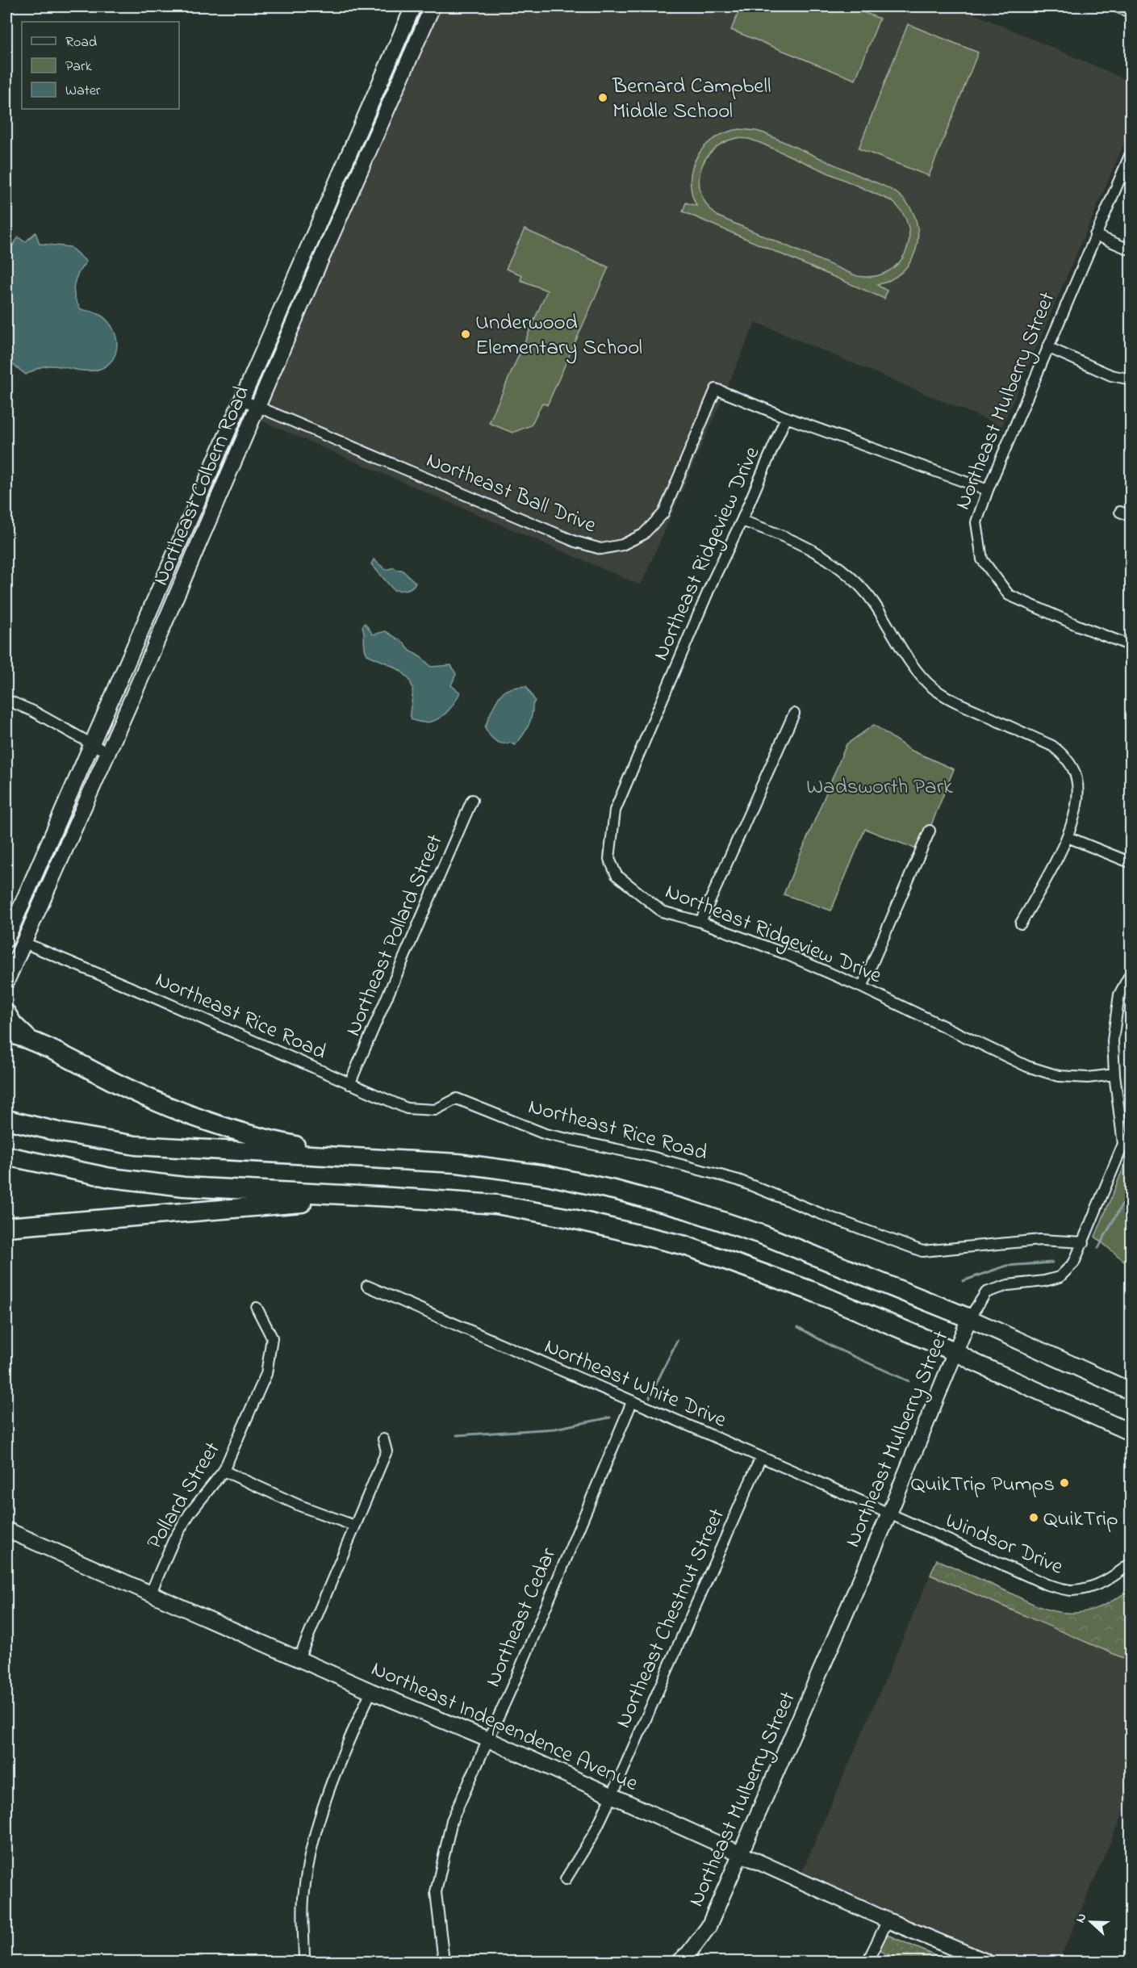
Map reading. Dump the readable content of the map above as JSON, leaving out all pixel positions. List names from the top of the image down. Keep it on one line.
{"streets":{"main road":["Northeast Mulberry Street","Northeast Colbern Road","Northeast Independence Avenue"],"street":["Northeast Ball Drive","Northeast Ridgeview Drive","Northeast Pollard Street","Northeast Rice Road","Northeast White Drive","Pollard Street","Windsor Drive","Northeast Cedar","Northeast Chestnut Street"]},"crossings":[["Northeast Mulberry Street","Northeast Ball Drive"],["Northeast Mulberry Street","Northeast Ridgeview Drive"],["Northeast Mulberry Street","Northeast Rice Road"],["Northeast Mulberry Street","Northeast White Drive"],["Northeast Mulberry Street","Windsor Drive"],["Northeast Mulberry Street","Northeast Independence Avenue"],["Northeast Colbern Road","Northeast Ball Drive"],["Northeast Colbern Road","Northeast Rice Road"],["Northeast Ball Drive","Northeast Ridgeview Drive"],["Northeast Pollard Street","Northeast Rice Road"],["Northeast White Drive","Windsor Drive"],["Northeast White Drive","Northeast Cedar"],["Northeast White Drive","Northeast Chestnut Street"],["Pollard Street","Northeast Independence Avenue"],["Northeast Cedar","Northeast Independence Avenue"],["Northeast Chestnut Street","Northeast Independence Avenue"]],"parks":["Wadsworth Park"],"places":["Bernard Campbell Middle School","Underwood Elementary School","QuikTrip Pumps","QuikTrip"],"legend":["Road","Park","Water"],"north":"left"}
